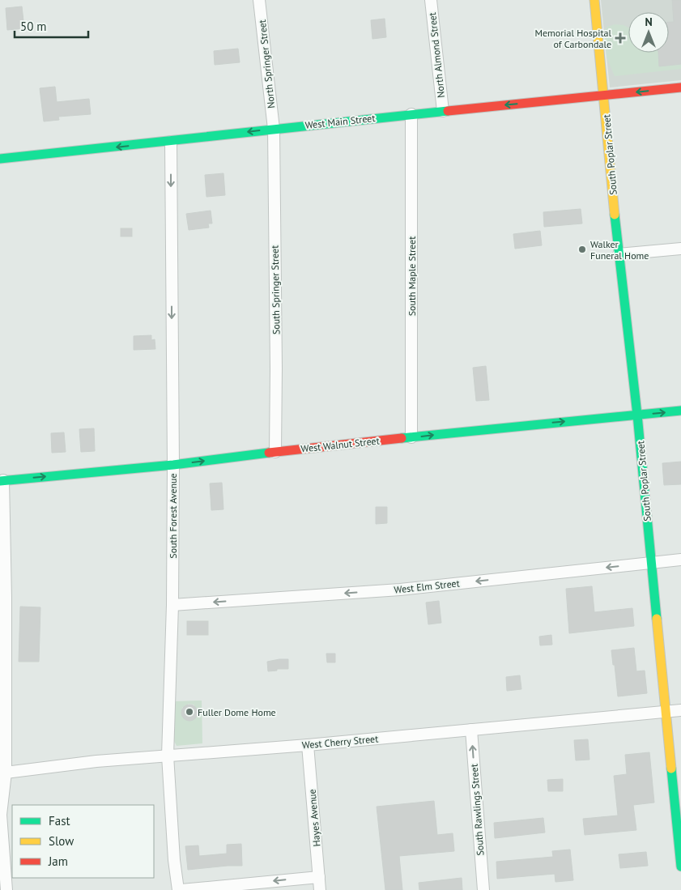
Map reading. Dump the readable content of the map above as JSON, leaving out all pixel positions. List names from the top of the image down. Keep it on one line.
{"streets":{"main road":["West Main Street","South Poplar Street","West Walnut Street"],"street":["North Almond Street","North Springer Street","South Maple Street","South Springer Street","South Forest Avenue","West Elm Street","West Cherry Street","South Rawlings Street","Hayes Avenue"]},"crossings":[["North Almond Street","West Main Street"],["North Springer Street","West Main Street"],["North Springer Street","South Springer Street"],["West Main Street","South Poplar Street"],["West Main Street","South Maple Street"],["West Main Street","South Springer Street"],["West Main Street","South Forest Avenue"],["South Poplar Street","West Walnut Street"],["South Poplar Street","West Elm Street"],["South Poplar Street","West Cherry Street"],["South Maple Street","West Walnut Street"],["South Springer Street","West Walnut Street"],["West Walnut Street","South Forest Avenue"],["South Forest Avenue","West Elm Street"],["South Forest Avenue","West Cherry Street"],["West Cherry Street","South Rawlings Street"],["West Cherry Street","Hayes Avenue"]],"one_way":["West Main Street","West Walnut Street","South Forest Avenue","West Elm Street","South Rawlings Street"],"places":{"health":["Memorial Hospital of Carbondale"],"other":["Walker Funeral Home","Fuller Dome Home"]},"legend":["Fast","Slow","Jam"],"scale_bar":"50 m","north":"top"}
